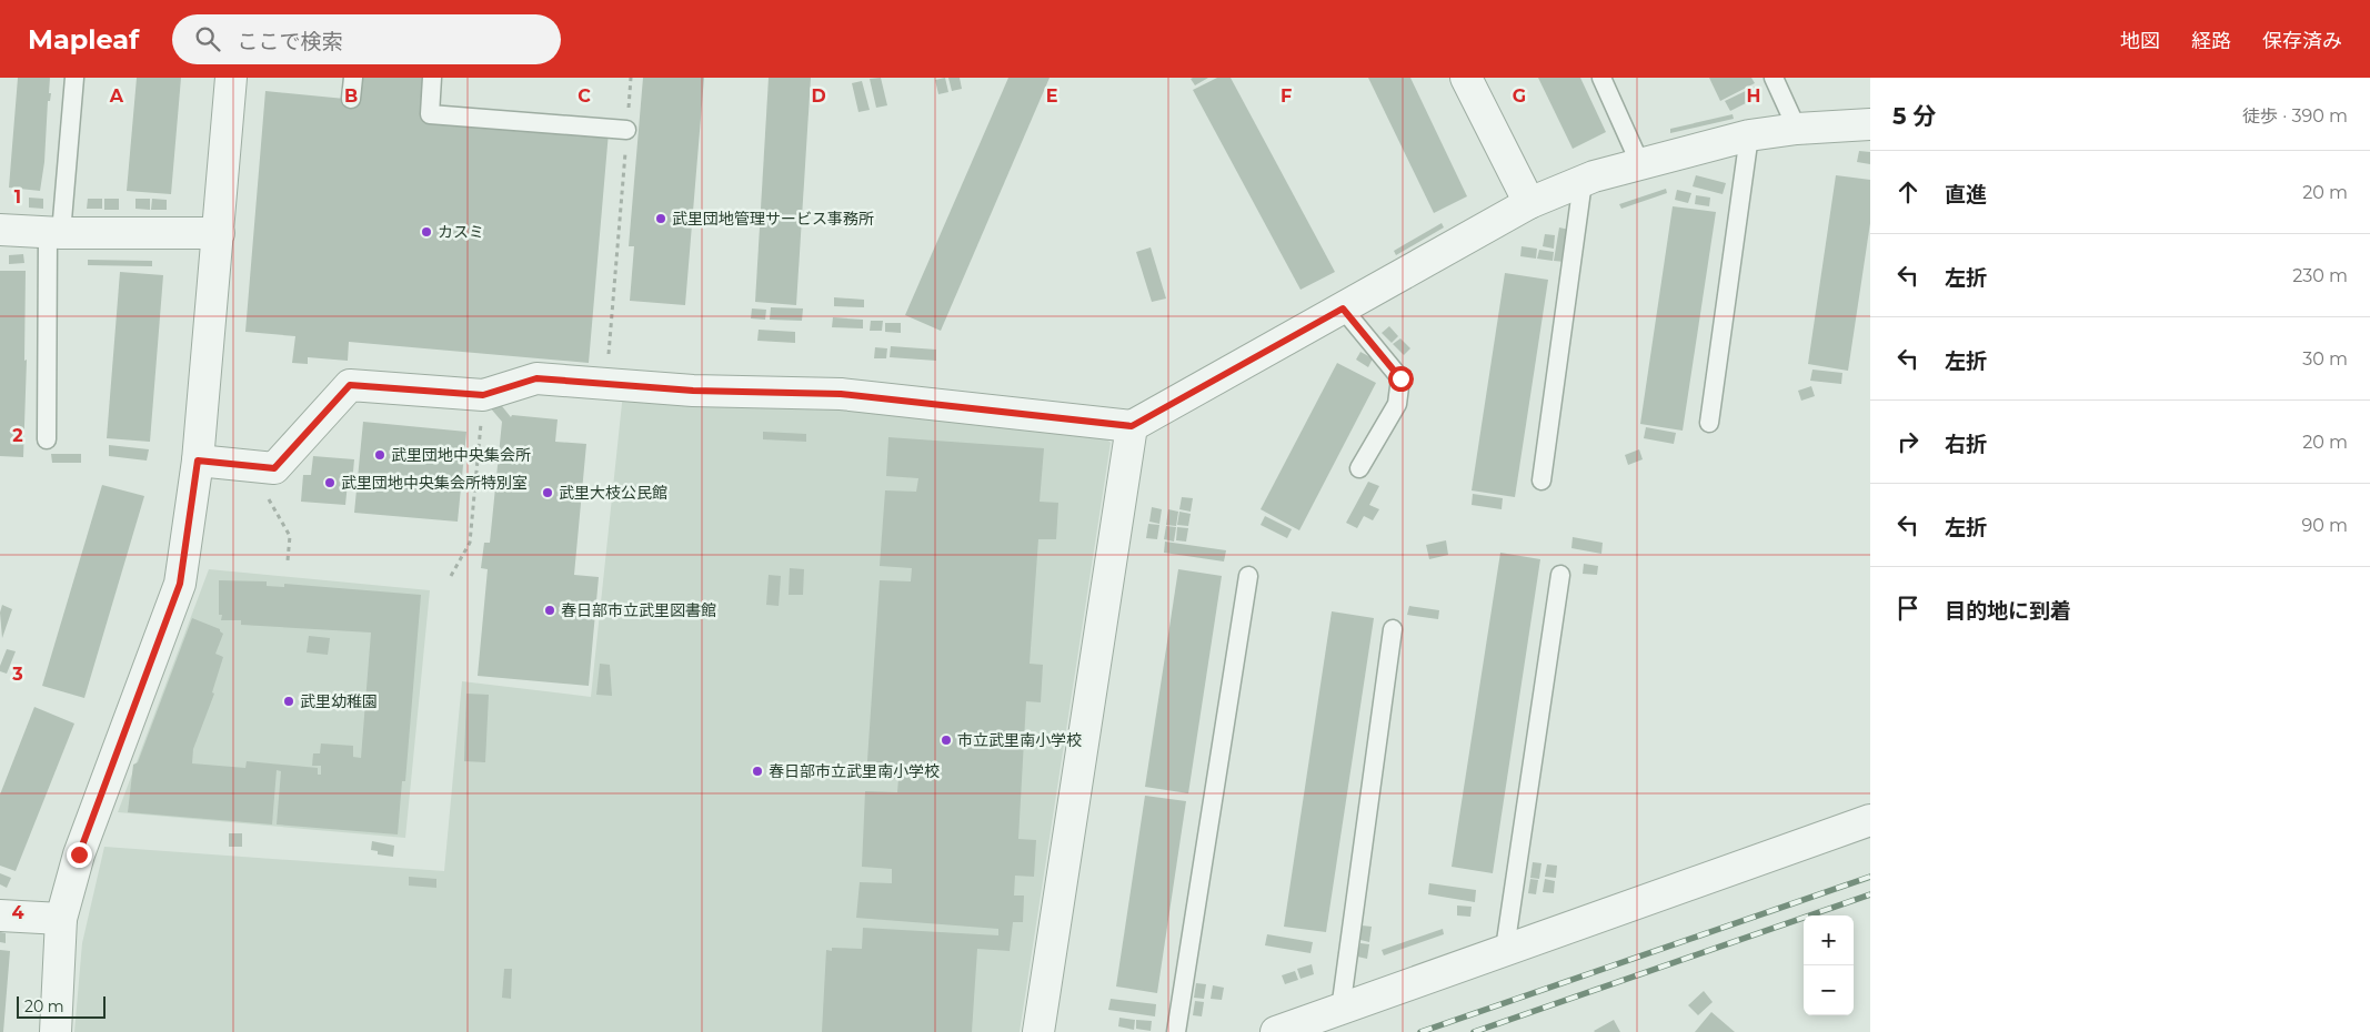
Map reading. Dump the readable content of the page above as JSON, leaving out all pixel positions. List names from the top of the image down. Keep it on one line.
{"places":["武里団地管理サービス事務所","カスミ","武里団地中央集会所","武里団地中央集会所特別室","武里大枝公民館","春日部市立武里図書館","武里幼稚園","市立武里南小学校","春日部市立武里南小学校"],"scale_bar":"20 m","page":{"header":"Mapleaf","search":"ここで検索","nav":["地図","経路","保存済み"],"heading":["5 分","徒歩 · 390 m"],"list":[["直進","20 m"],["左折","230 m"],["左折","30 m"],["右折","20 m"],["左折","90 m"],"目的地に到着"],"map_buttons":["+","−"],"scale":"20 m"},"grid":{"columns":["A","B","C","D","E","F","G","H"],"rows":["1","2","3","4"]}}
